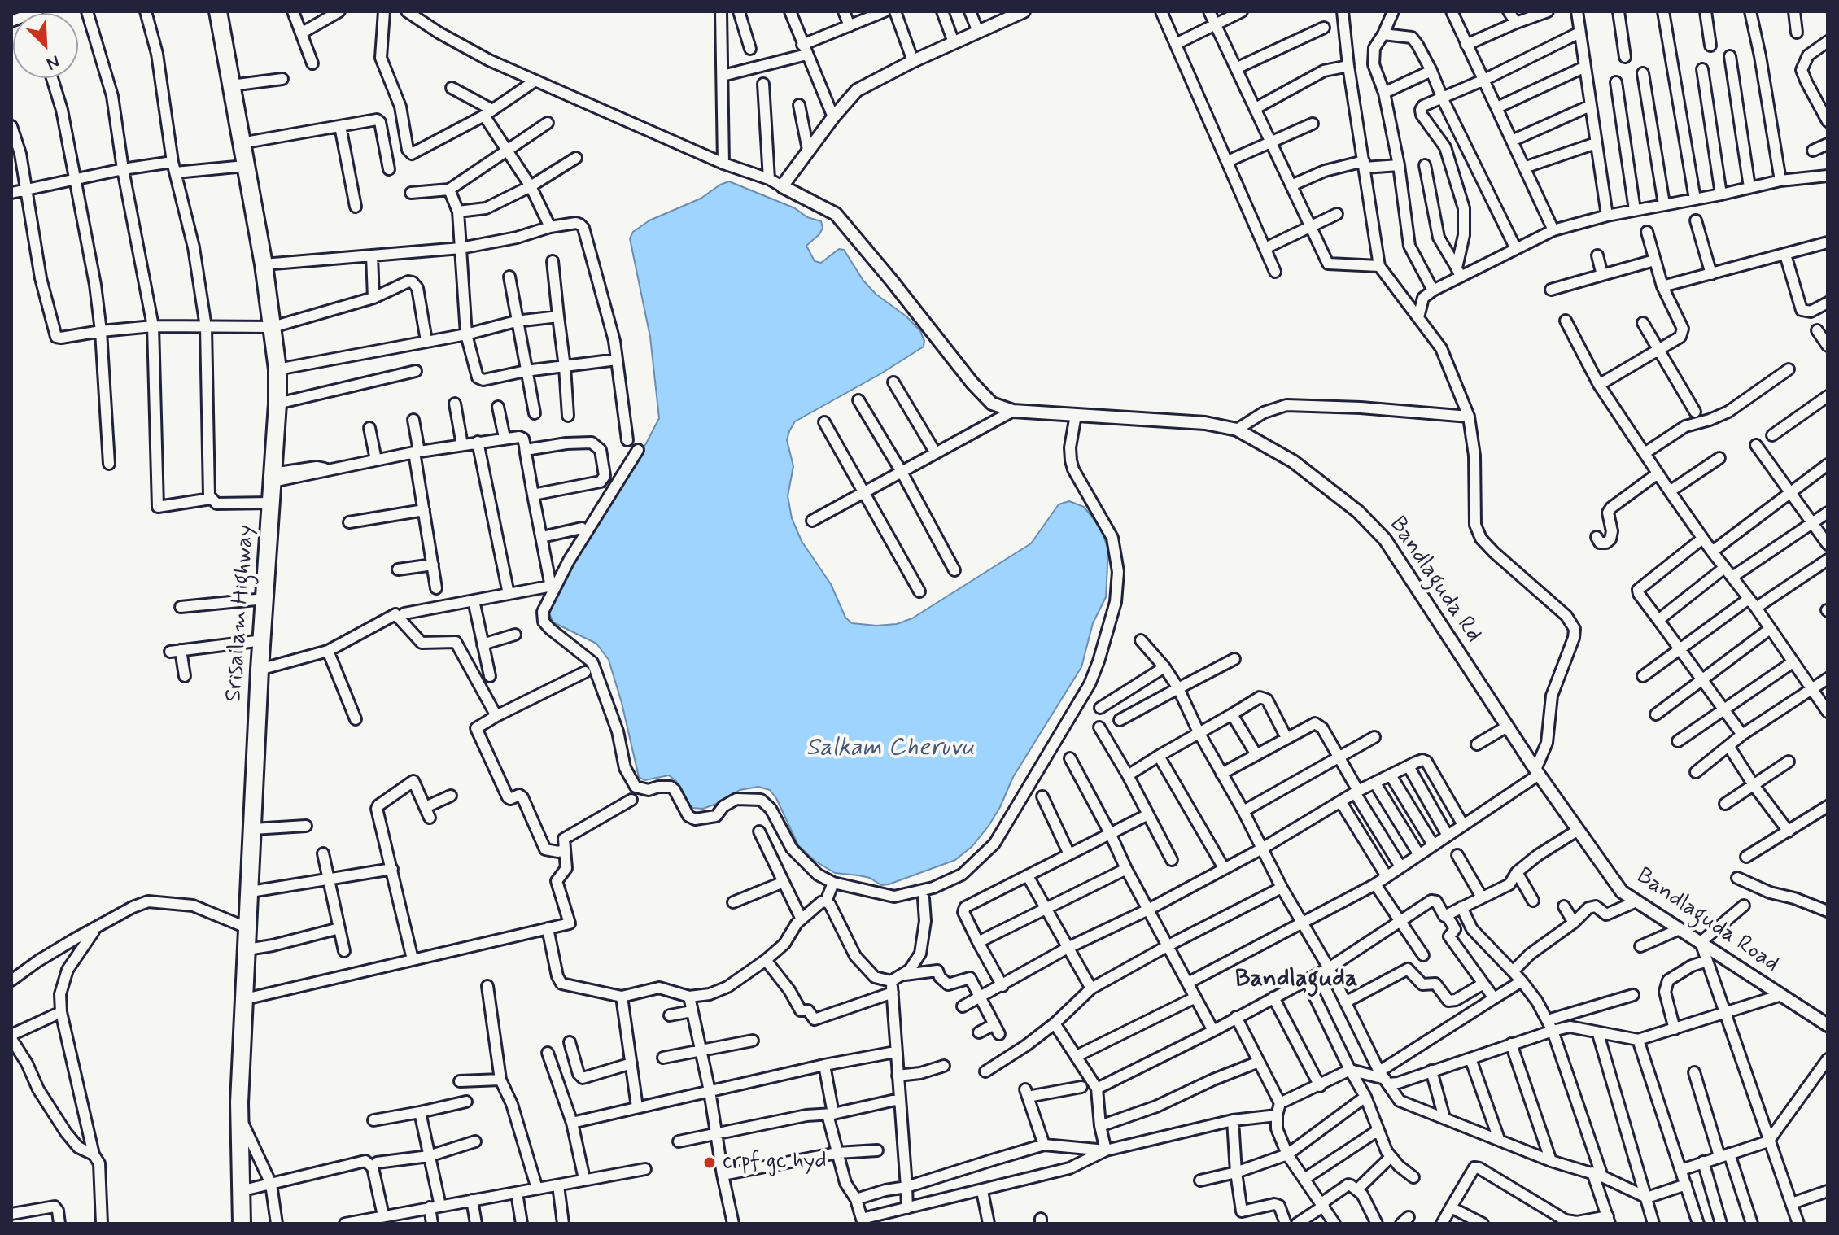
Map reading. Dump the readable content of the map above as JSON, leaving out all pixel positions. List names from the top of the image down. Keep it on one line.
{"streets":{"highway":["Srisailam Highway"],"street":["Bandlaguda Rd","Bandlaguda Road"]},"crossings":[["Bandlaguda Rd","Bandlaguda Road"]],"districts":["Bandlaguda"],"water":["Salkam Cheruvu"],"places":["crpf gc hyd"],"north":"bottom right"}
